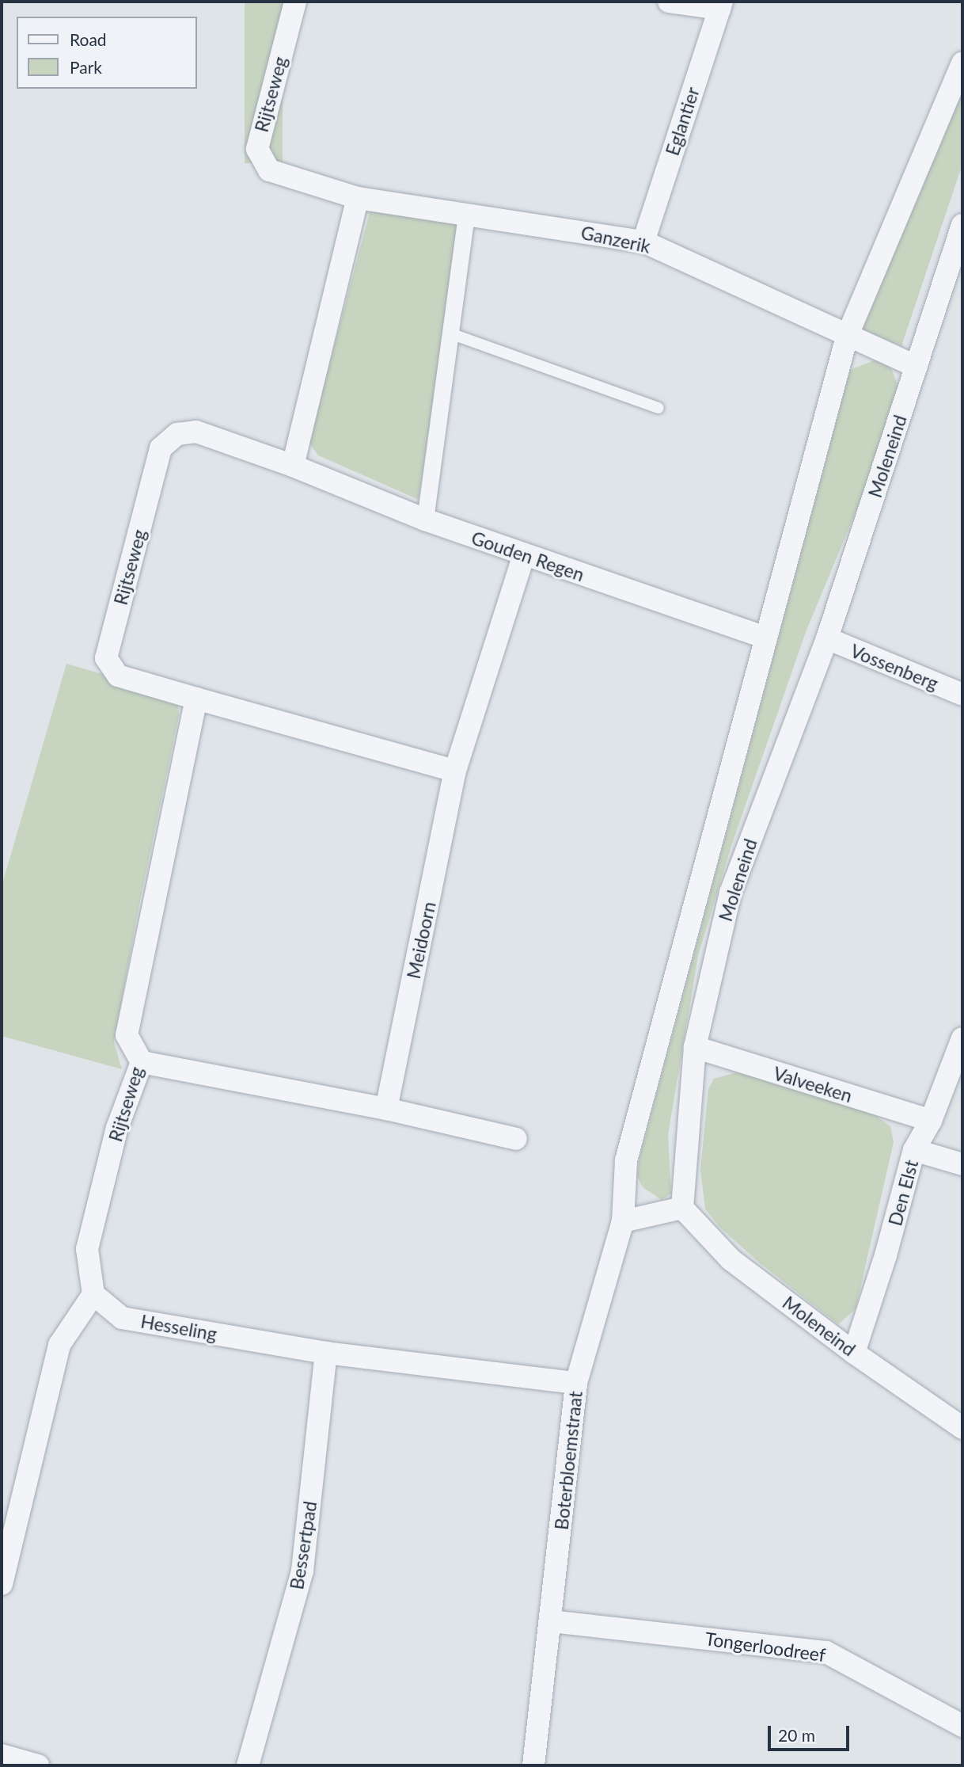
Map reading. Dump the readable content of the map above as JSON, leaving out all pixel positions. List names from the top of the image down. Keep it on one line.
{"streets":{"street":["Rijtseweg","Eglantier","Ganzerik","Moleneind","Gouden Regen","Vossenberg","Meidoorn","Valveeken","Den Elst","Hesseling","Boterbloemstraat","Bessertpad","Tongerloodreef"]},"crossings":[["Rijtseweg","Ganzerik"],["Rijtseweg","Gouden Regen"],["Rijtseweg","Hesseling"],["Eglantier","Ganzerik"],["Ganzerik","Moleneind"],["Moleneind","Gouden Regen"],["Moleneind","Vossenberg"],["Moleneind","Valveeken"],["Moleneind","Den Elst"],["Moleneind","Boterbloemstraat"],["Gouden Regen","Meidoorn"],["Valveeken","Den Elst"],["Hesseling","Boterbloemstraat"],["Hesseling","Bessertpad"],["Boterbloemstraat","Tongerloodreef"]],"legend":["Road","Park"],"scale_bar":"20 m"}
